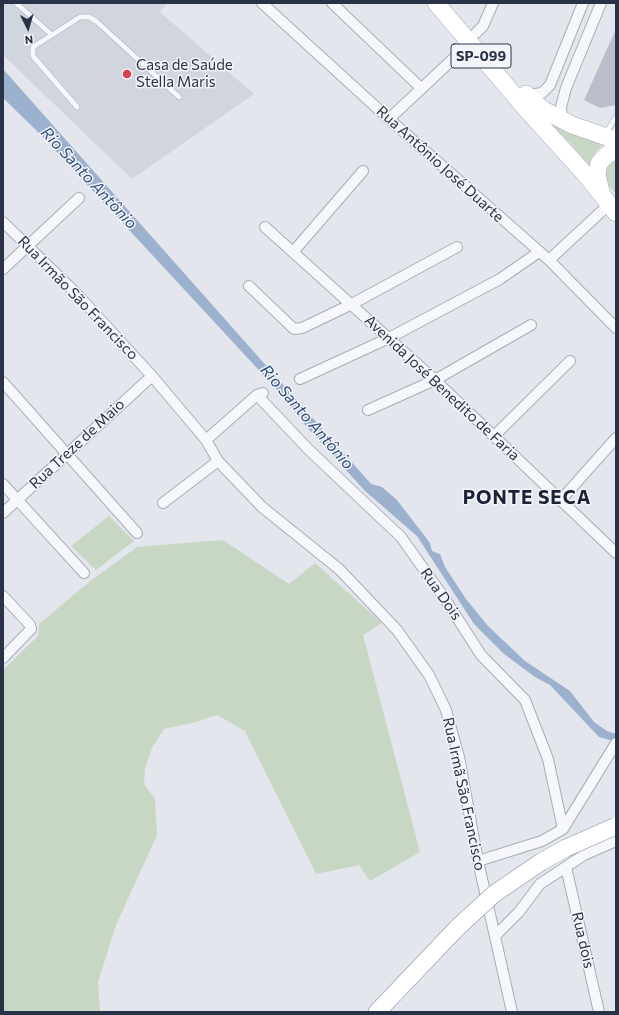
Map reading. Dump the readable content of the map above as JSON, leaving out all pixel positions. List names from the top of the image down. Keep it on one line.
{"streets":{"main road":["SP-099"],"street":["Rua Antônio José Duarte","Rua Irmão São Francisco","Avenida José Benedito de Faria","Rua Treze de Maio","Rua Dois","Rua Irmã São Francisco","Rua dois"]},"crossings":[["Rua Irmão São Francisco","Rua Treze de Maio"],["Rua Irmão São Francisco","Rua Irmã São Francisco"],["Rua Treze de Maio","Rua Irmã São Francisco"],["Rua Dois","Rua Irmã São Francisco"]],"districts":["PONTE SECA"],"water":["Rio Santo Antônio"],"places":["Casa de Saúde Stella Maris"],"north":"bottom"}
